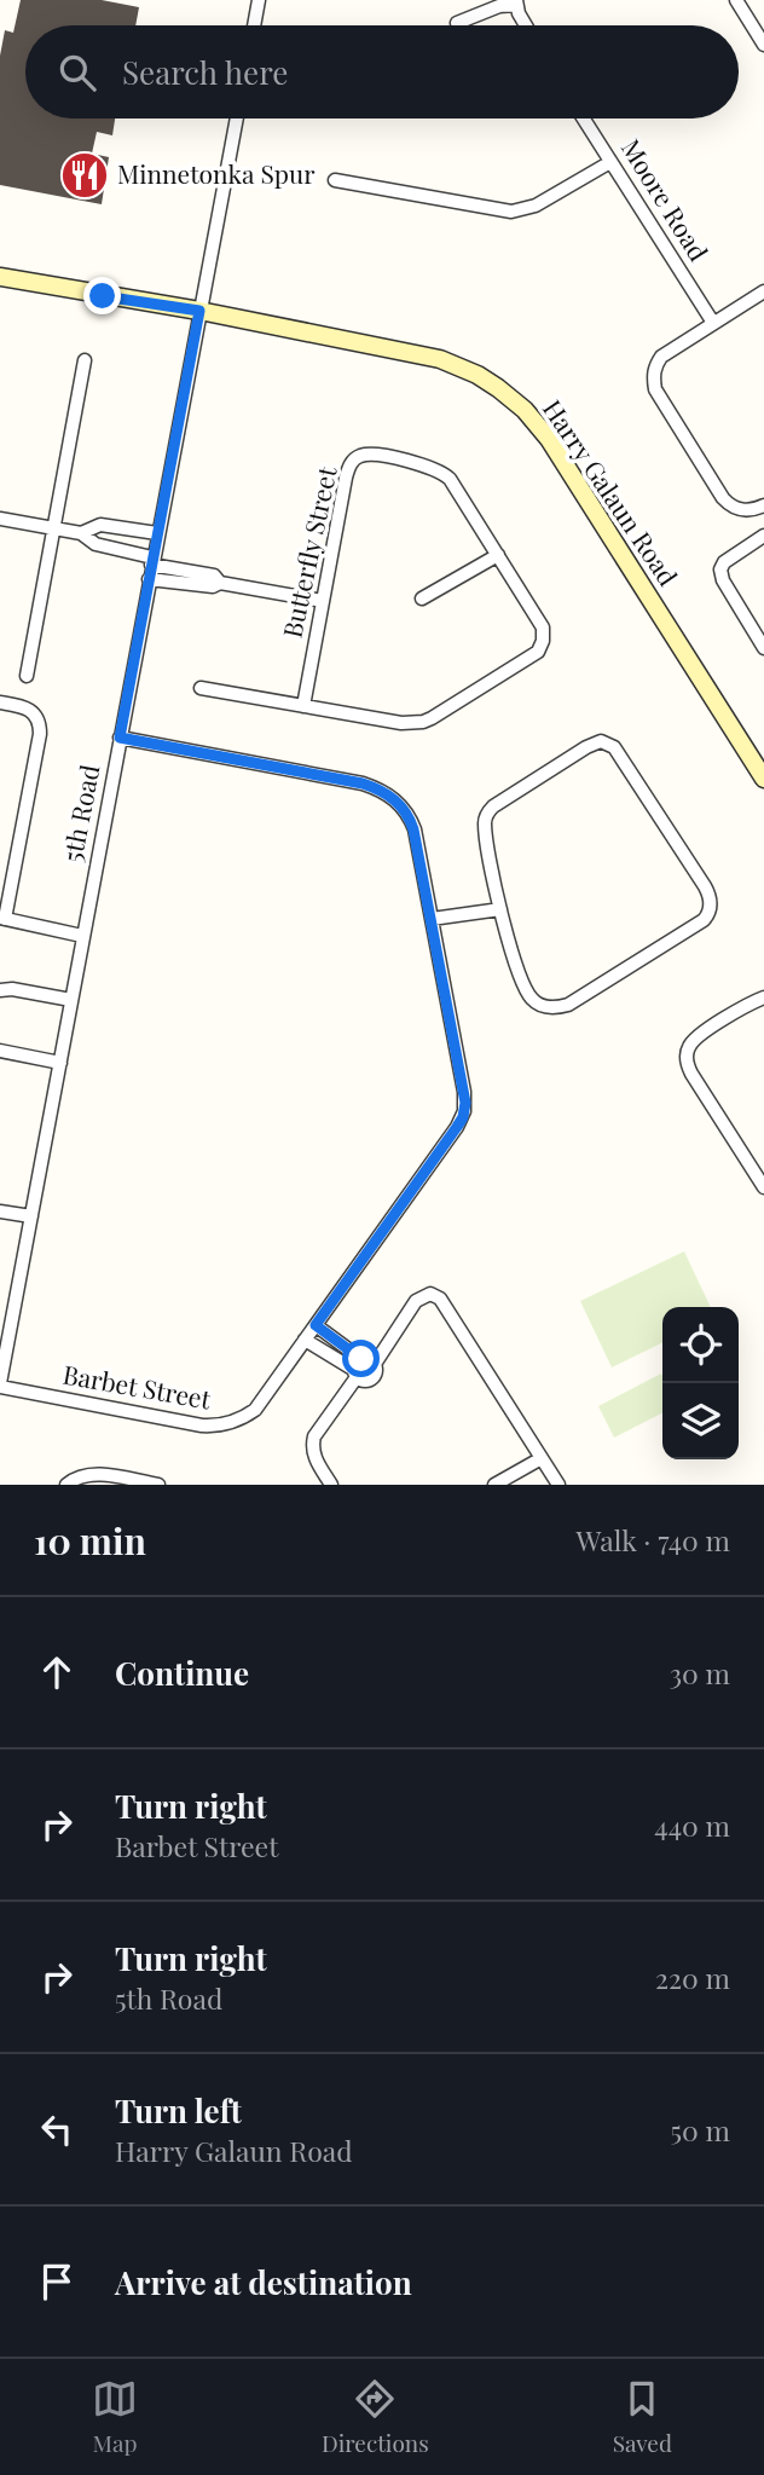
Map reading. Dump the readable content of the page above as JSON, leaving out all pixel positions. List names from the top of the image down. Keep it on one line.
{"streets":{"main road":["Harry Galaun Road"],"street":["Moore Road","Butterfly Street","5th Road","Barbet Street"]},"crossings":[["Harry Galaun Road","5th Road"],["5th Road","Barbet Street"]],"places":{"restaurant":["Minnetonka Spur"]},"page":{"search":"Search here","heading":["10 min","Walk · 740 m"],"list":[["Continue","30 m"],["Turn right","Barbet Street","440 m"],["Turn right","5th Road","220 m"],["Turn left","Harry Galaun Road","50 m"],"Arrive at destination"],"nav":["Map","Directions","Saved"]}}
